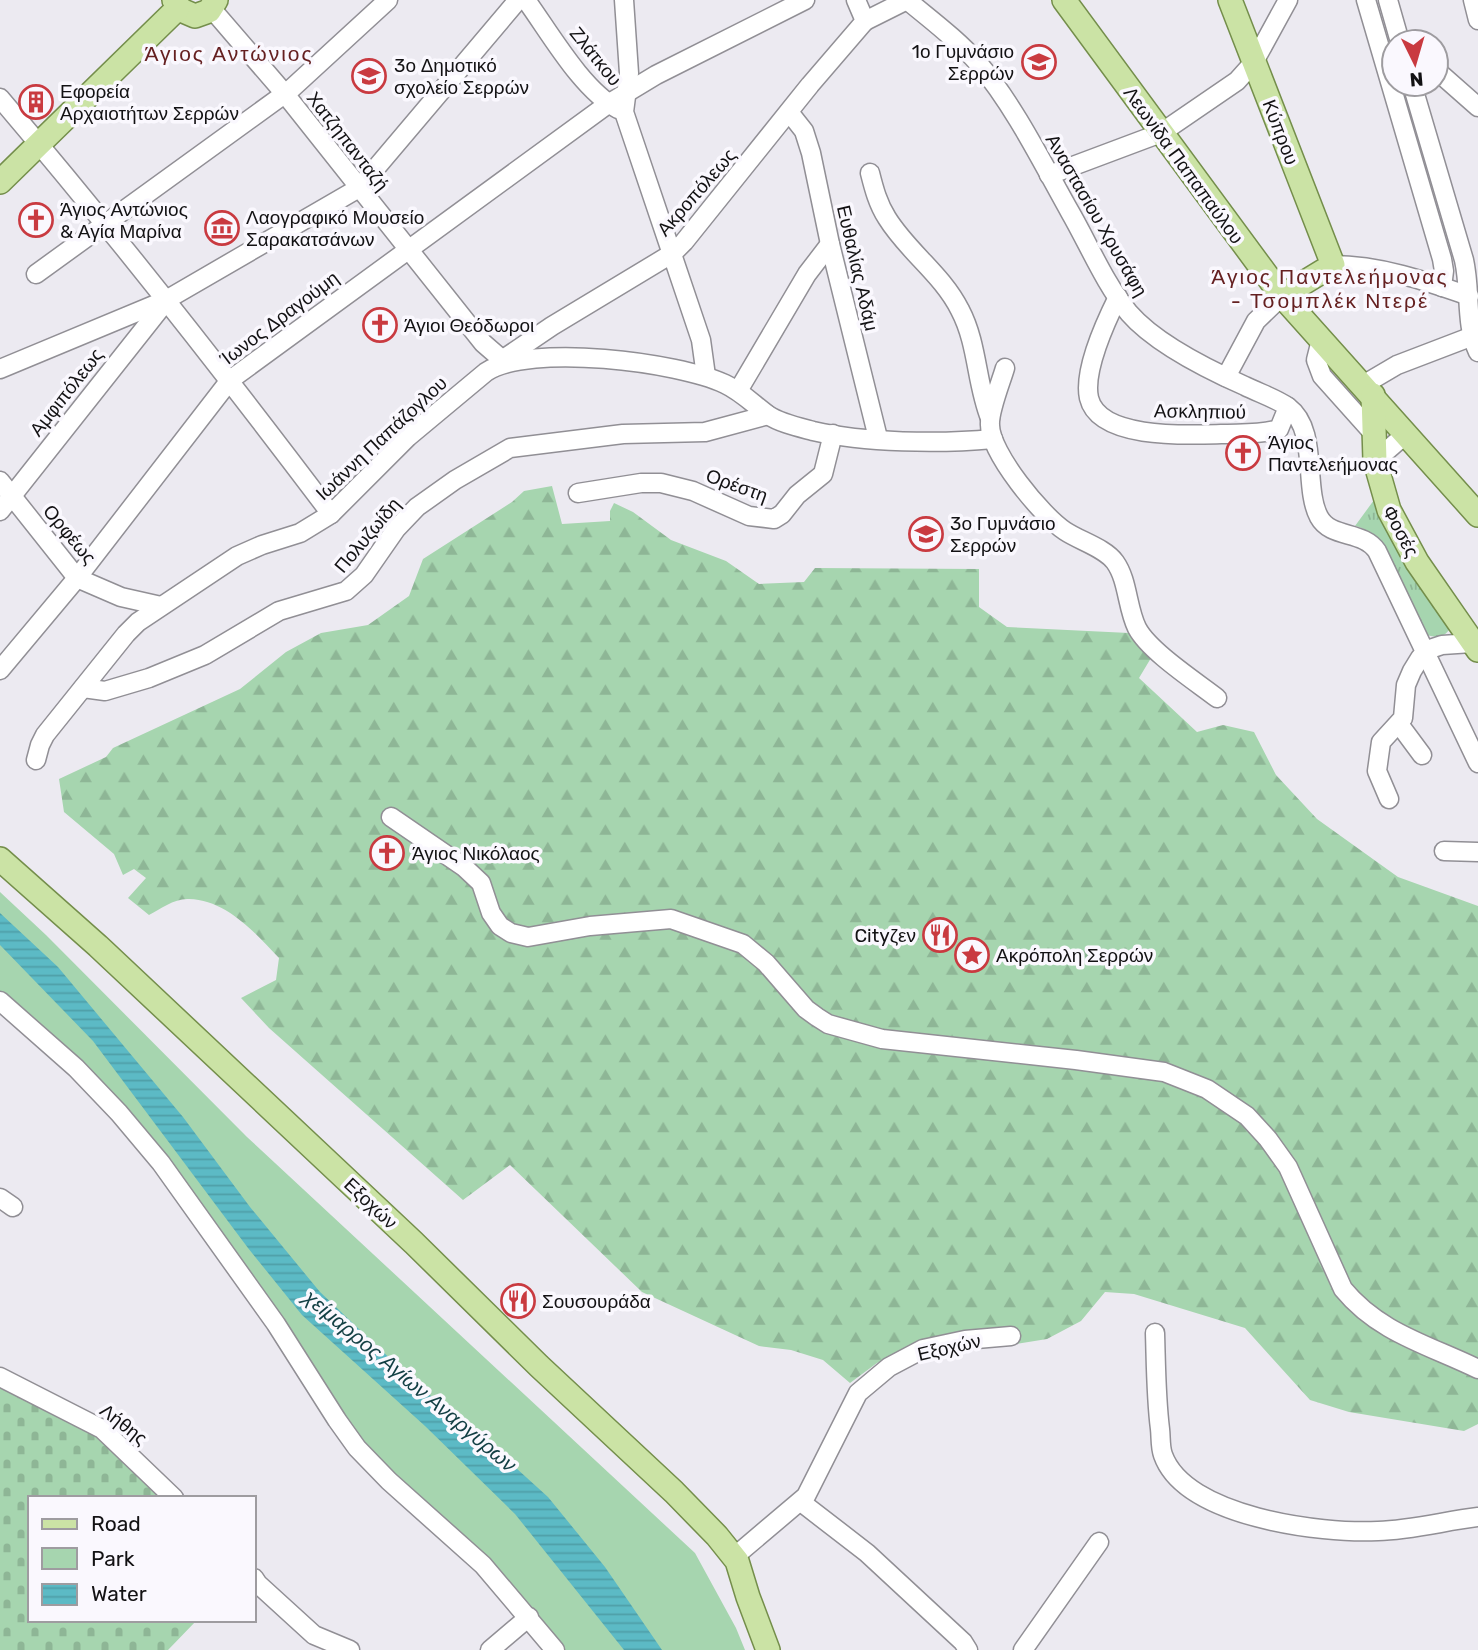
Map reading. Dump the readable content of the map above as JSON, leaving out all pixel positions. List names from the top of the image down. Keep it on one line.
{"streets":{"main road":["Κύπρου","Λεωνίδα Παπαπαύλου","Φοσές","Εξοχών"],"street":["Ζλάτκου","Χατζηπανταζή","Ακροπόλεως","Αναστασίου Χρυσάφη","Ευθαλίας Αδάμ","Ίωνος Δραγούμη","Αμφιπόλεως","Ασκληπιού","Ιωάννη Παπάζογλου","Ορέστη","Ορφέως","Πολυζωίδη","Λήθης"]},"crossings":[["Ζλάτκου","Ίωνος Δραγούμη"],["Χατζηπανταζή","Ακροπόλεως"],["Χατζηπανταζή","Ίωνος Δραγούμη"],["Χατζηπανταζή","Ιωάννη Παπάζογλου"],["Λεωνίδα Παπαπαύλου","Φοσές"],["Ακροπόλεως","Ευθαλίας Αδάμ"],["Ακροπόλεως","Ιωάννη Παπάζογλου"],["Αναστασίου Χρυσάφη","Ασκληπιού"],["Ευθαλίας Αδάμ","Ιωάννη Παπάζογλου"],["Ίωνος Δραγούμη","Ορφέως"],["Αμφιπόλεως","Ορφέως"],["Ιωάννη Παπάζογλου","Ορέστη"],["Ιωάννη Παπάζογλου","Ορφέως"],["Ιωάννη Παπάζογλου","Πολυζωίδη"]],"districts":["Άγιος Αντώνιος","Άγιος Παντελεήμονας - Τσομπλέκ Ντερέ"],"water":["χείμαρρος Αγίων Αναργύρων"],"places":{"school or university":["1ο Γυμνάσιο Σερρών","3ο Δημοτικό σχολείο Σερρών","3ο Γυμνάσιο Σερρών"],"building":["Εφορεία Αρχαιοτήτων Σερρών"],"church":["Άγιος Αντώνιος & Αγία Μαρίνα","Άγιοι Θεόδωροι","Άγιος Παντελεήμονας","Άγιος Νικόλαος"],"museum":["Λαογραφικό Μουσείο Σαρακατσάνων"],"restaurant":["Cityζεν","Σουσουράδα"],"place":["Ακρόπολη Σερρών"]},"legend":["Road","Park","Water"],"north":"bottom"}
